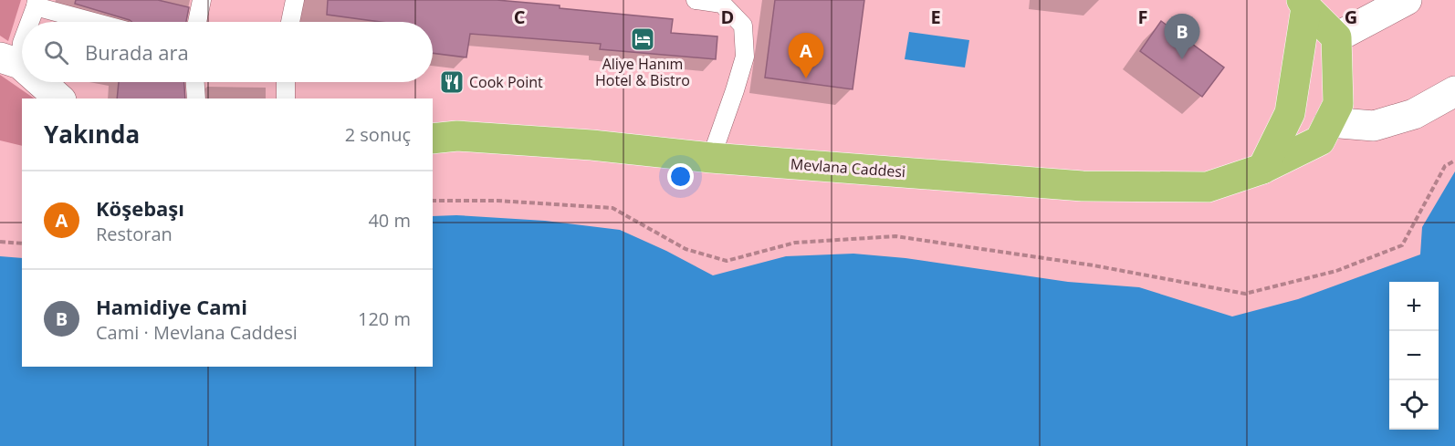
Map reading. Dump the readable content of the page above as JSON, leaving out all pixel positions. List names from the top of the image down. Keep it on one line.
{"streets":{"main road":["Mevlana Caddesi"]},"places":{"hotel":["Aliye Hanım Hotel & Bistro"],"restaurant":["Cook Point"]},"page":{"pins":["B","A"],"search":"Burada ara","heading":["Yakında","2 sonuç"],"list":[{"mark":"A","name":"Köşebaşı","note":"Restoran","value":"40 m"},{"mark":"B","name":"Hamidiye Cami","note":"Cami · Mevlana Caddesi","value":"120 m"}],"map_buttons":["+","−"]},"grid":{"columns":["C","D","E","F","G"]}}
